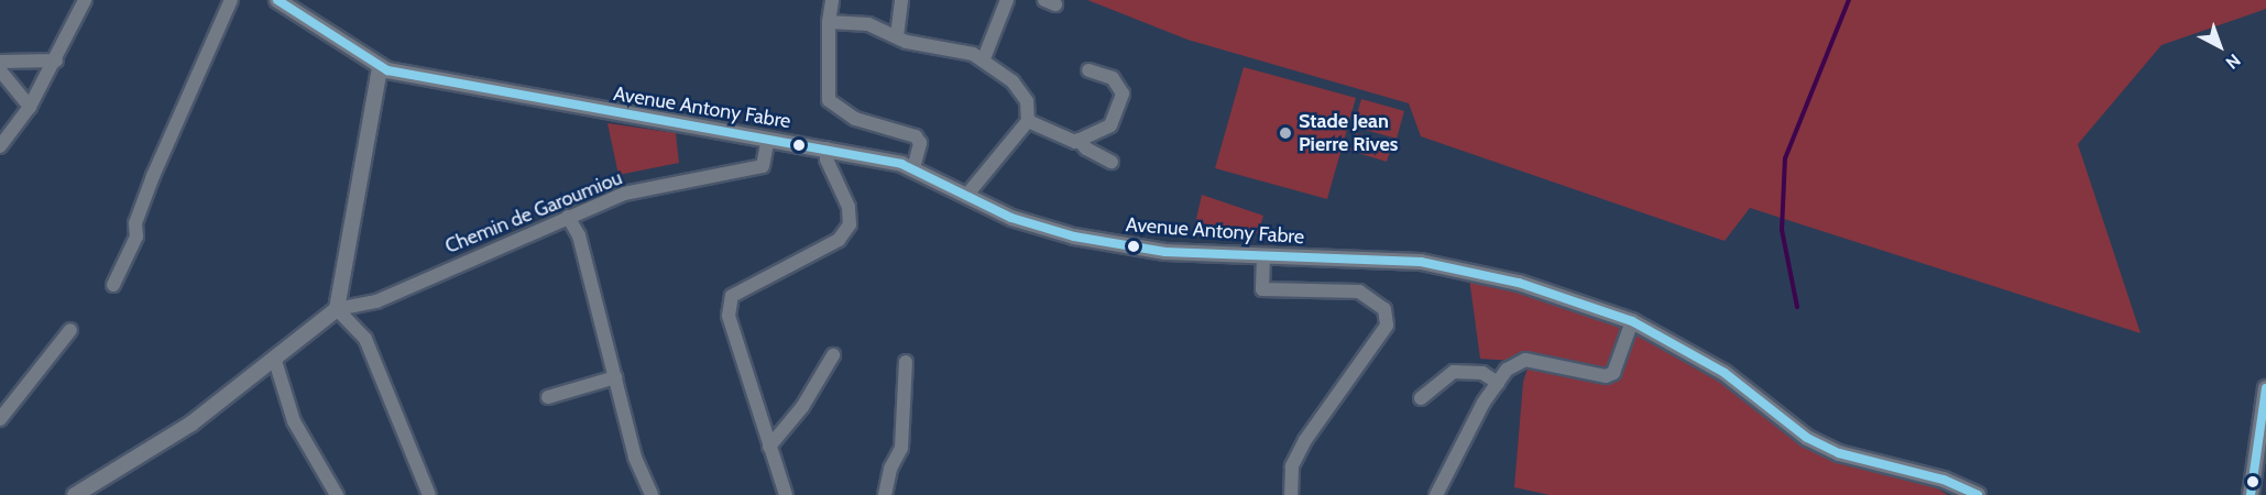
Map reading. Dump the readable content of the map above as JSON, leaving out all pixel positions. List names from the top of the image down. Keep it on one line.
{"streets":{"street":["Avenue Antony Fabre","Chemin de Garoumiou"]},"crossings":[["Avenue Antony Fabre","Chemin de Garoumiou"]],"places":["Stade Jean Pierre Rives"],"north":"bottom right"}
